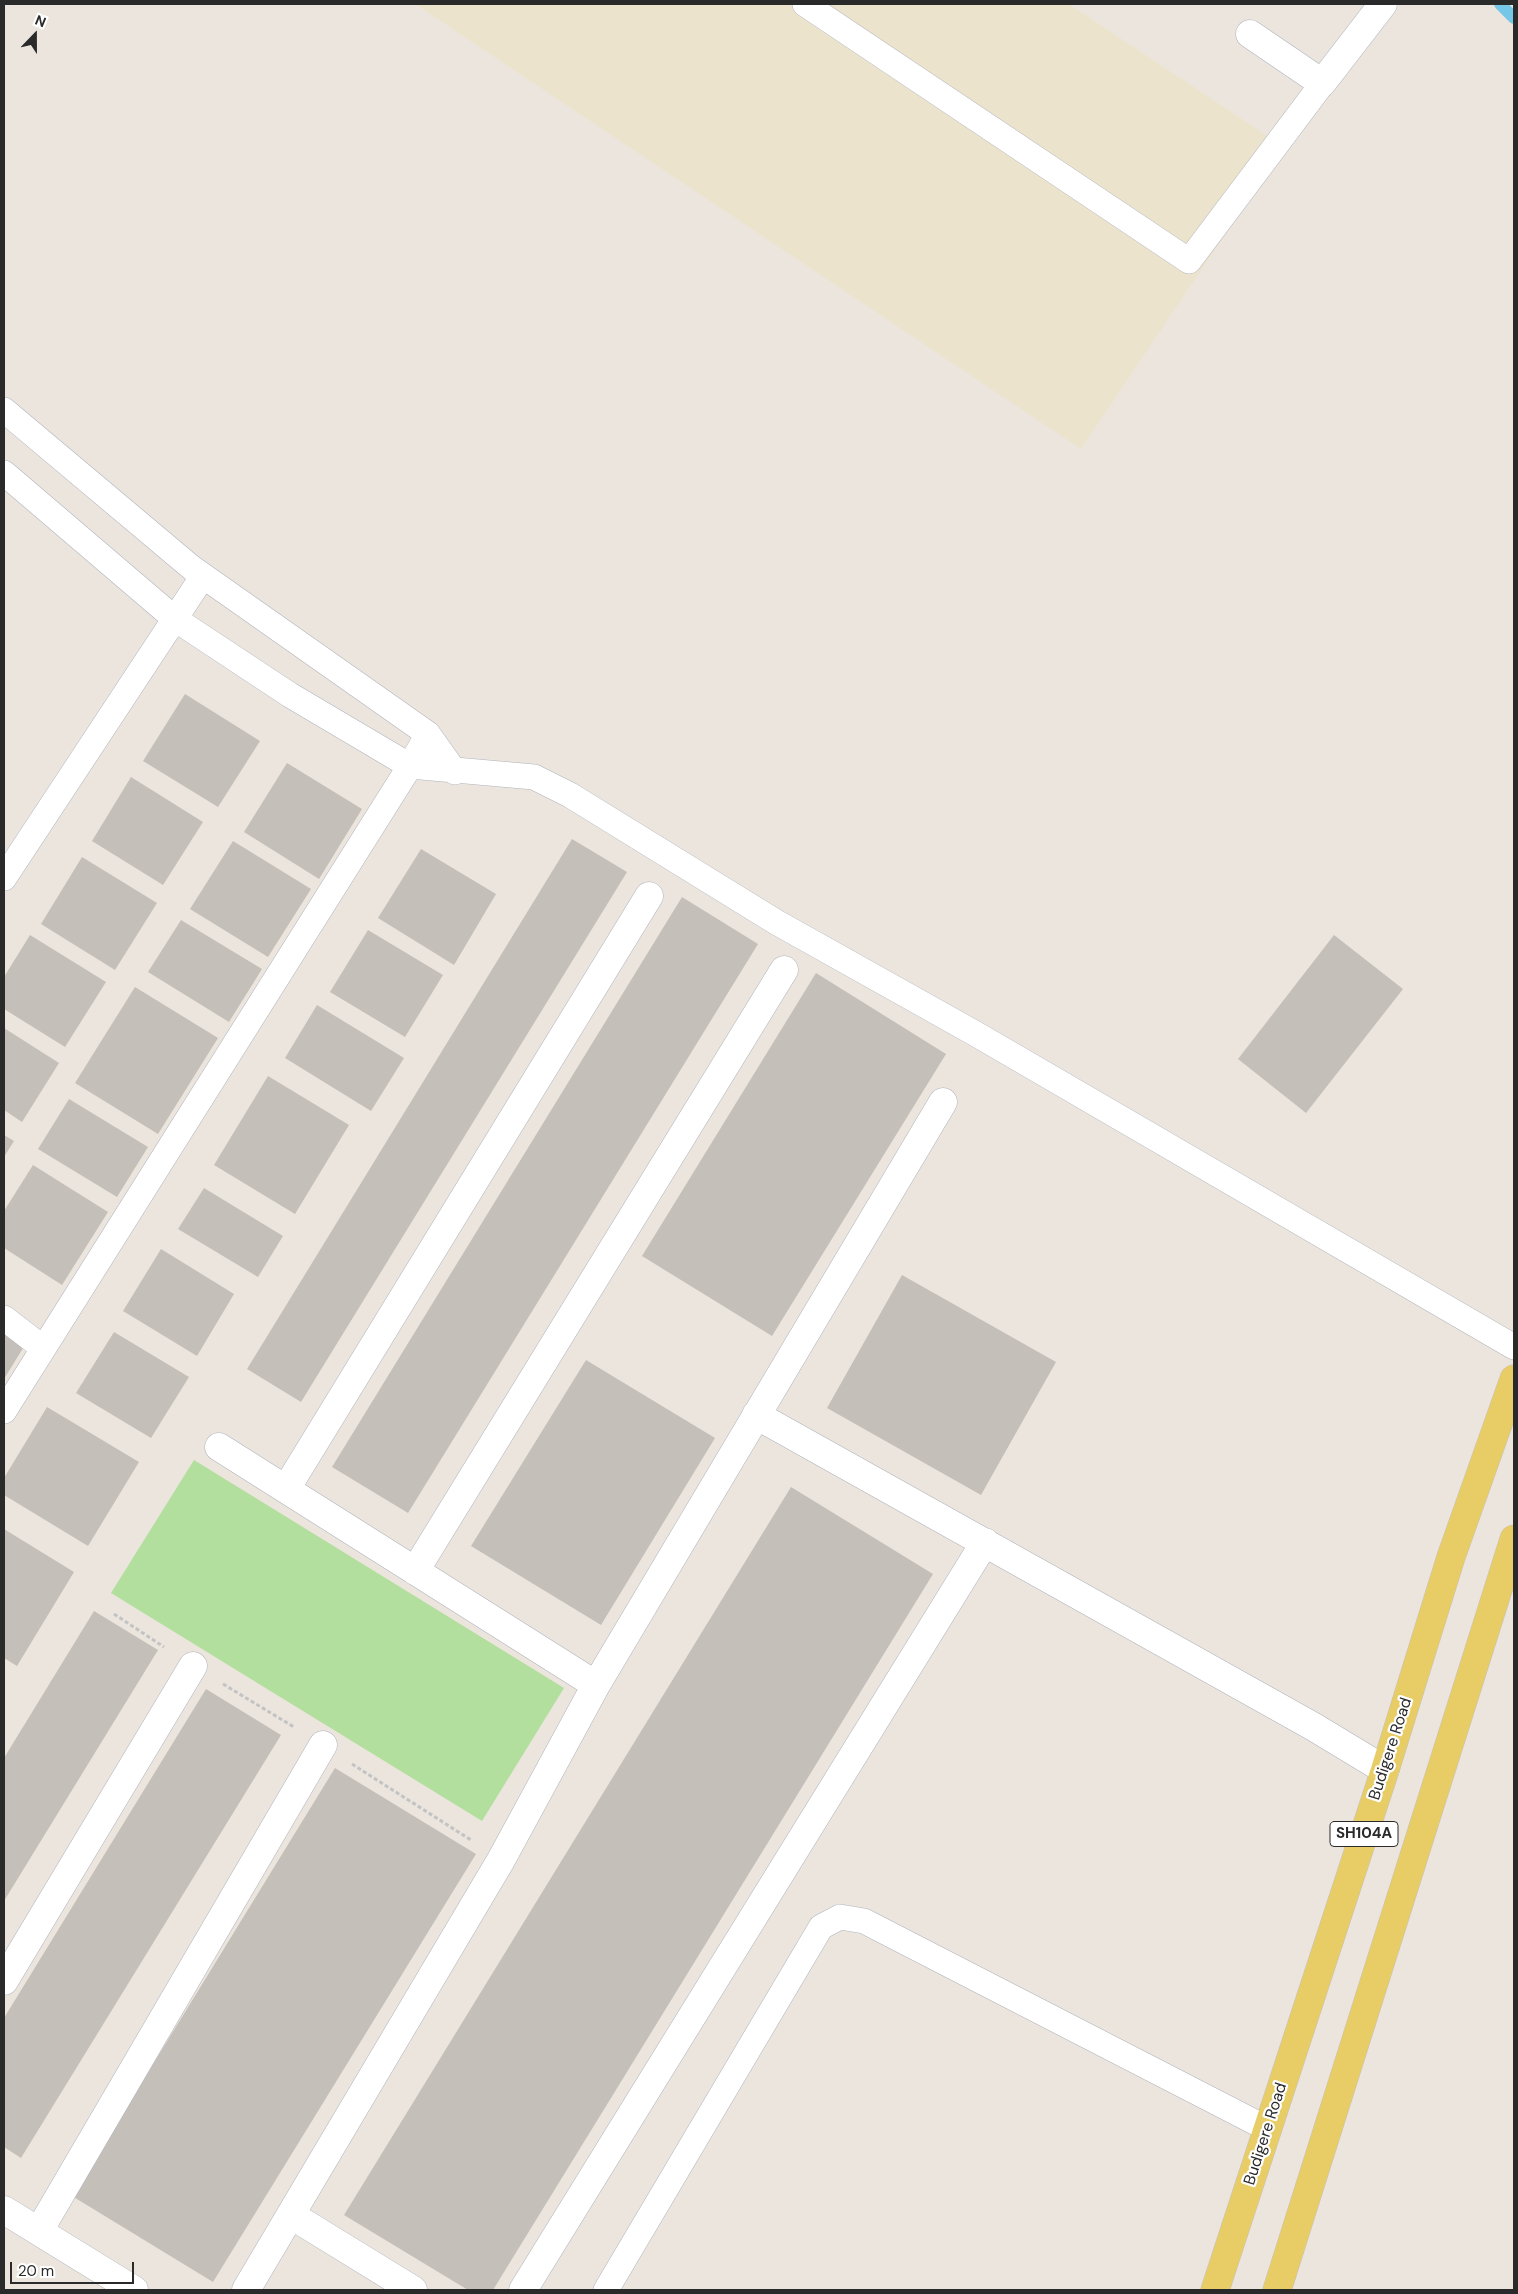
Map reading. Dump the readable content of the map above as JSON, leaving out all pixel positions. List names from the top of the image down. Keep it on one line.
{"streets":{"main road":["Budigere Road","SH104A"]},"scale_bar":"20 m","north":"top"}
